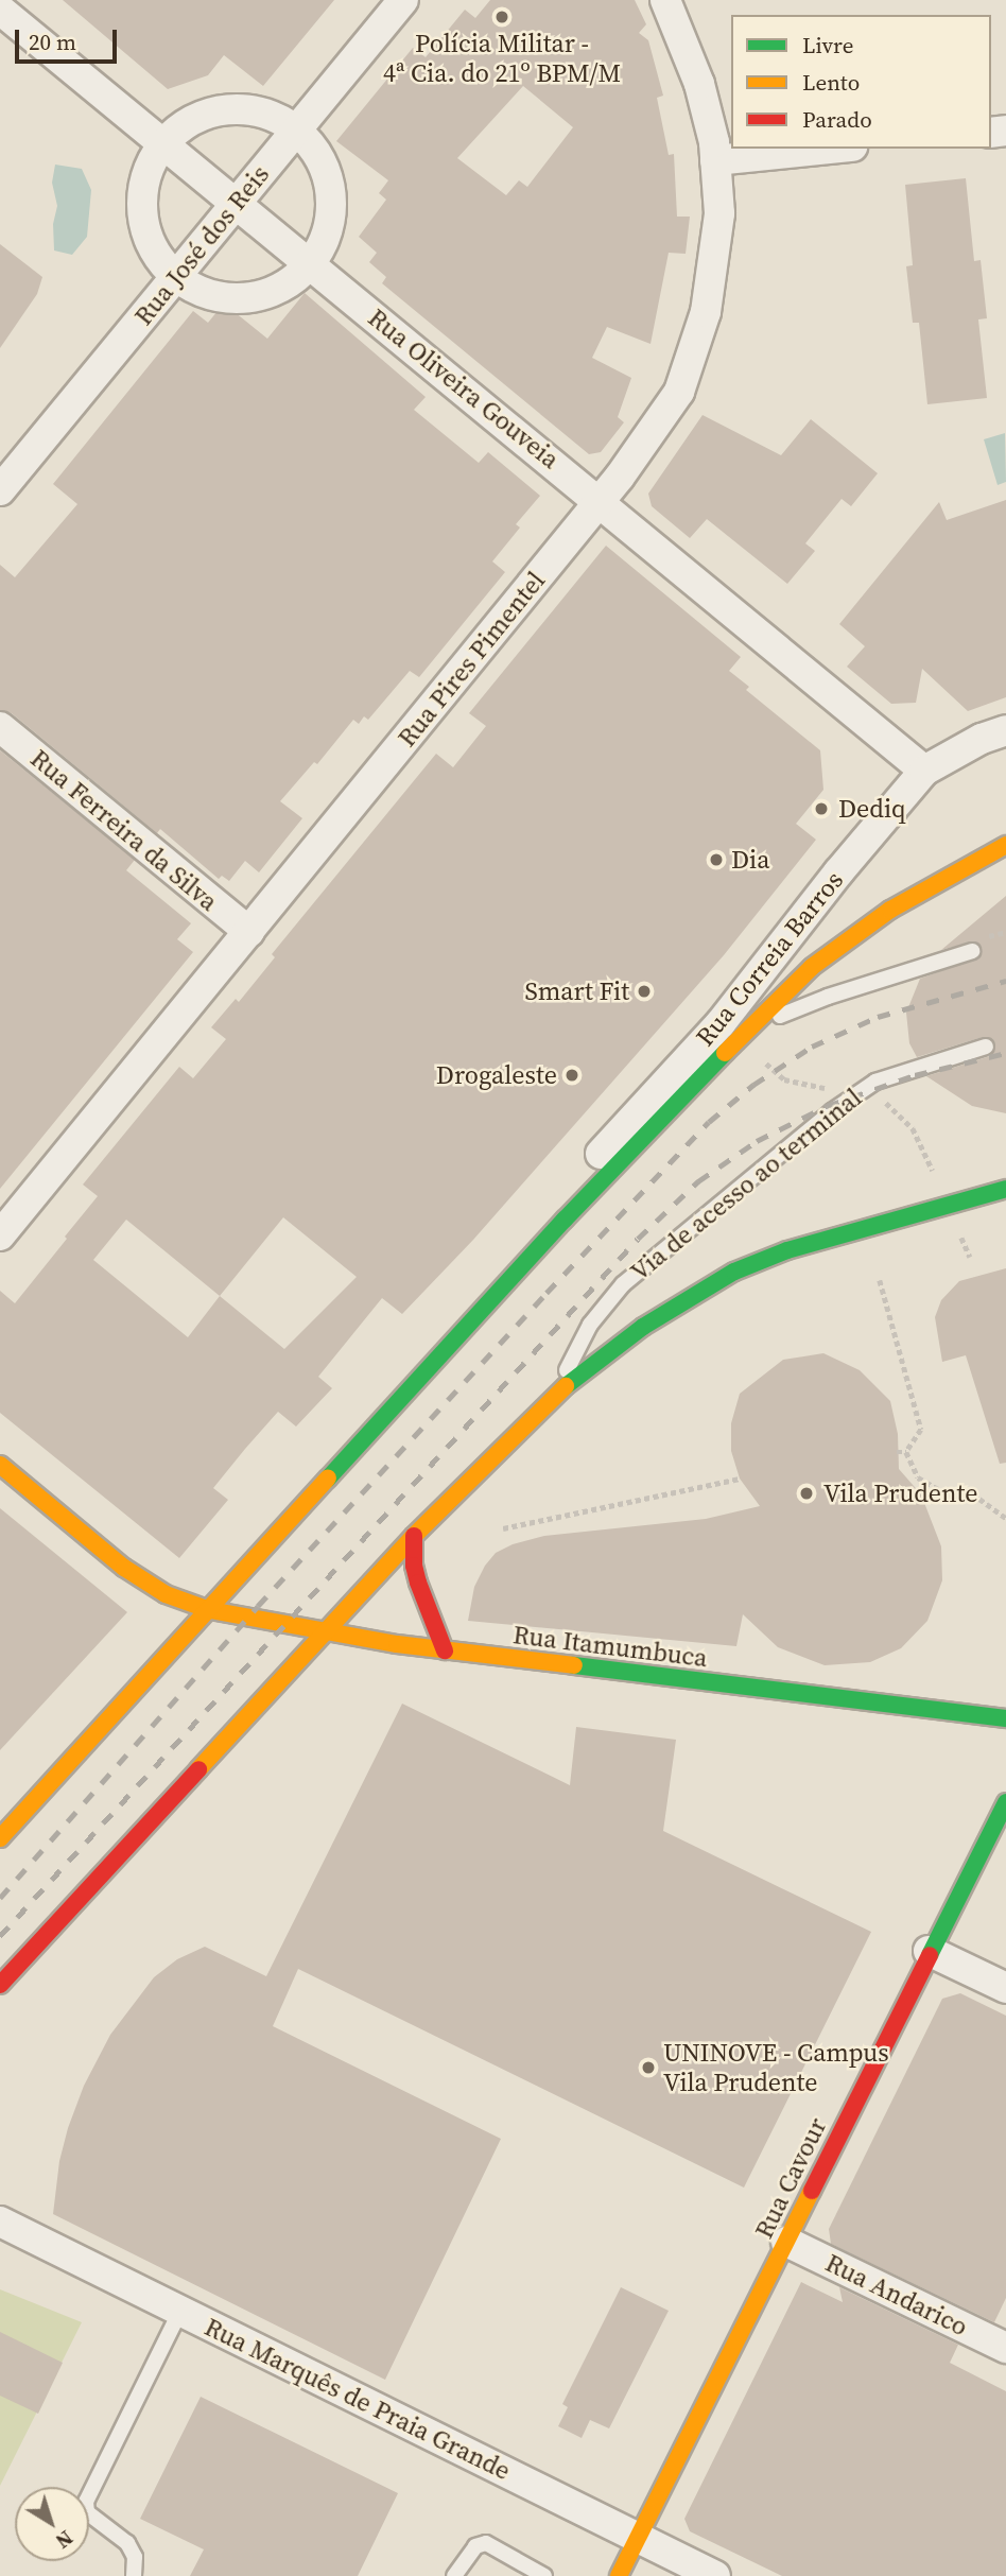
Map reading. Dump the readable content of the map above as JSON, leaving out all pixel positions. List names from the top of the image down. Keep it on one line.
{"streets":{"main road":["Rua Itamumbuca","Rua Cavour"],"street":["Rua José dos Reis","Rua Oliveira Gouveia","Rua Pires Pimentel","Rua Ferreira da Silva","Rua Correia Barros","Rua Andarico","Rua Marquês de Praia Grande"],"lane":["Via de acesso ao terminal"]},"crossings":[["Rua José dos Reis","Rua Oliveira Gouveia"],["Rua Oliveira Gouveia","Rua Pires Pimentel"],["Rua Oliveira Gouveia","Rua Correia Barros"],["Rua Pires Pimentel","Rua Ferreira da Silva"],["Rua Cavour","Rua Andarico"],["Rua Cavour","Rua Marquês de Praia Grande"]],"places":["Polícia Militar - 4ª Cia. do 21º BPM/M","Dediq","Dia","Smart Fit","Drogaleste","Vila Prudente","UNINOVE - Campus Vila Prudente"],"legend":["Livre","Lento","Parado"],"scale_bar":"20 m","north":"bottom right"}
